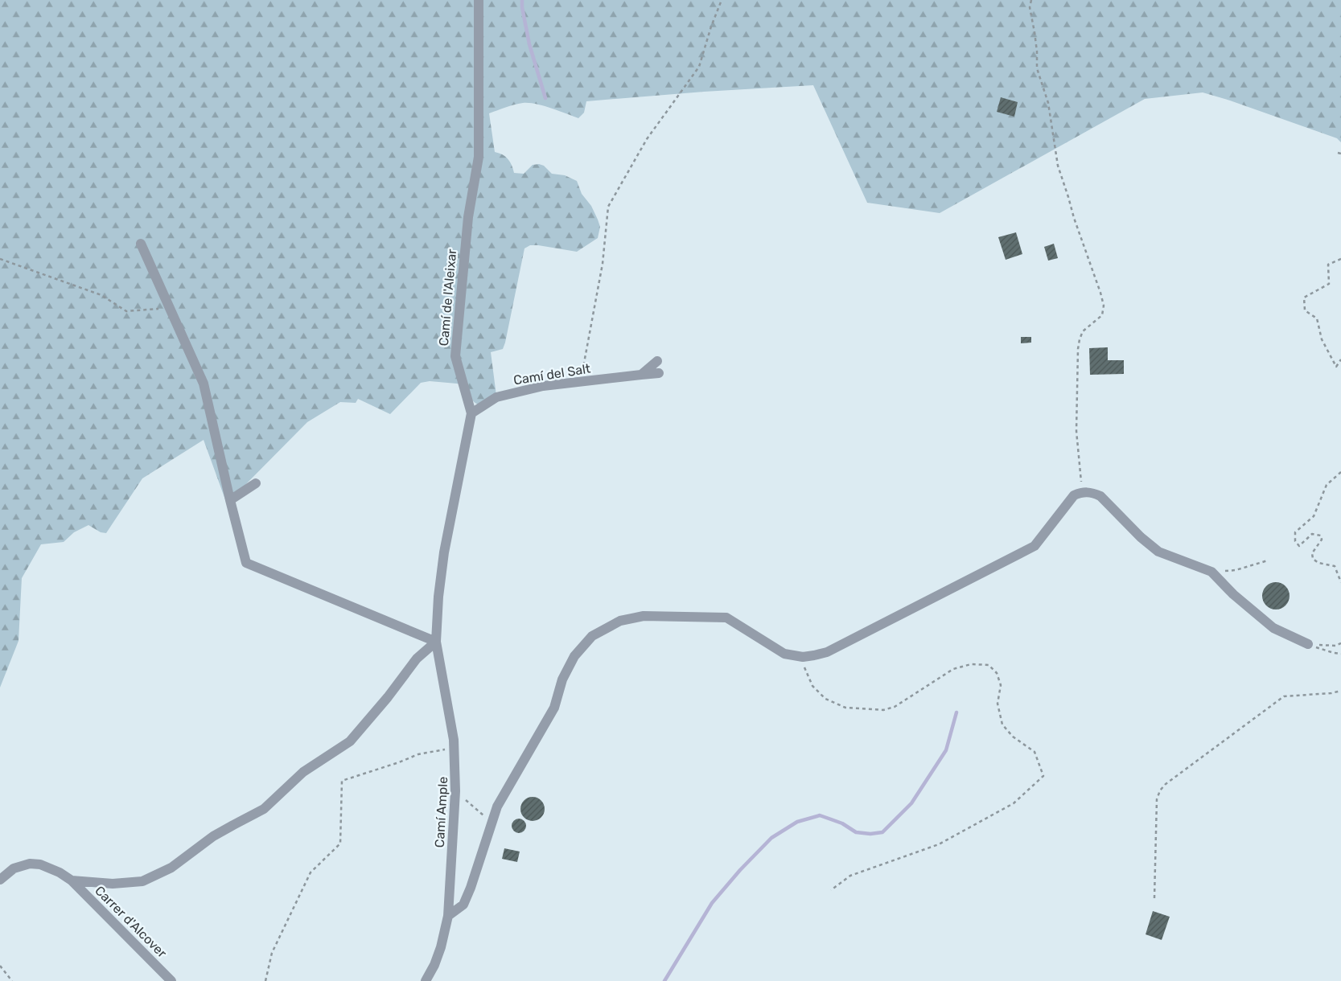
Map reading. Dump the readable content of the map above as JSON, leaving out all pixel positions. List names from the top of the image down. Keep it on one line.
{"streets":{"street":["Camí de l'Aleixar","Camí del Salt","Camí Ample","Carrer d'Alcover"]},"crossings":[["Camí de l'Aleixar","Camí del Salt"],["Camí de l'Aleixar","Camí Ample"]]}
